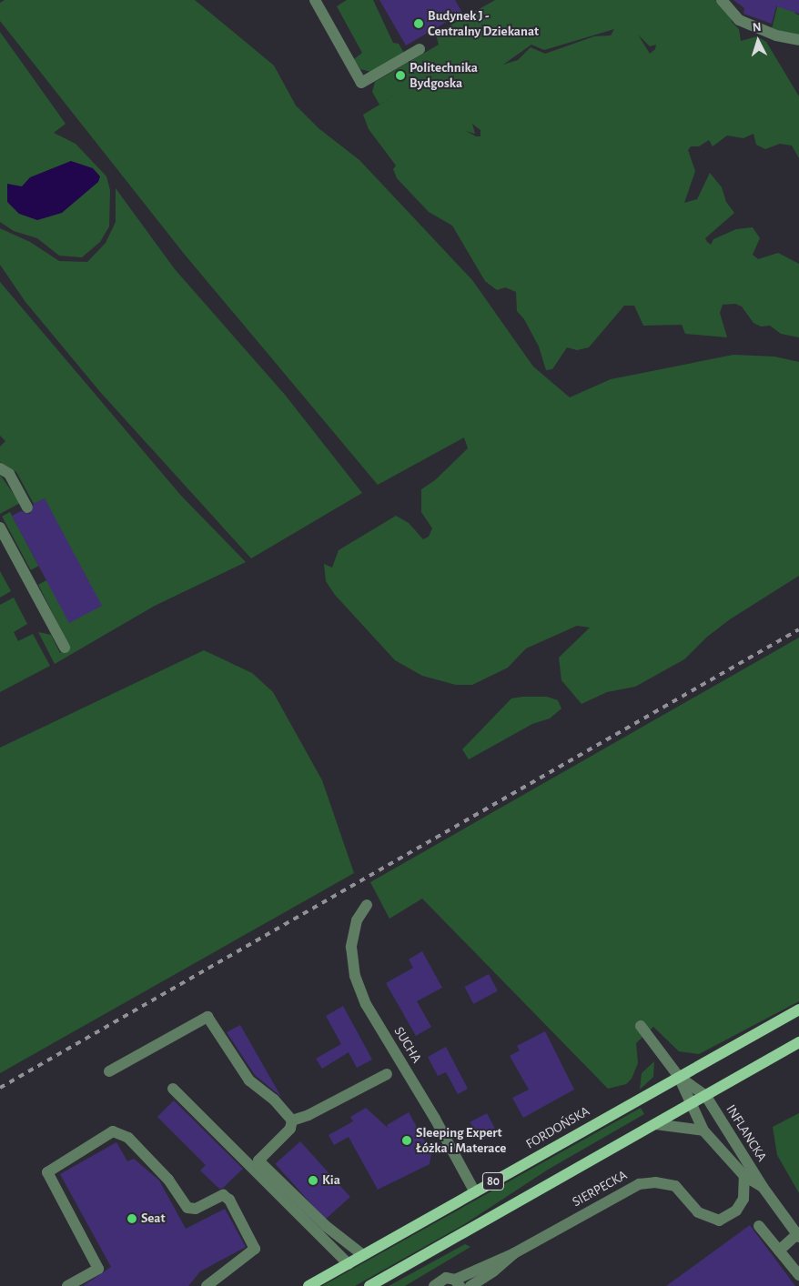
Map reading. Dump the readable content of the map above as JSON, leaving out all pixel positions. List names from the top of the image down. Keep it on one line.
{"streets":{"main road":["FORDOŃSKA","80"],"street":["SUCHA","INFLANCKA","SIERPECKA"]},"crossings":[["SUCHA","FORDOŃSKA"],["FORDOŃSKA","INFLANCKA"],["INFLANCKA","80"],["INFLANCKA","SIERPECKA"]],"places":["Budynek J - Centralny Dziekanat","Politechnika Bydgoska","Sleeping Expert Łóżka i Materace","Kia","Seat"],"north":"top"}
